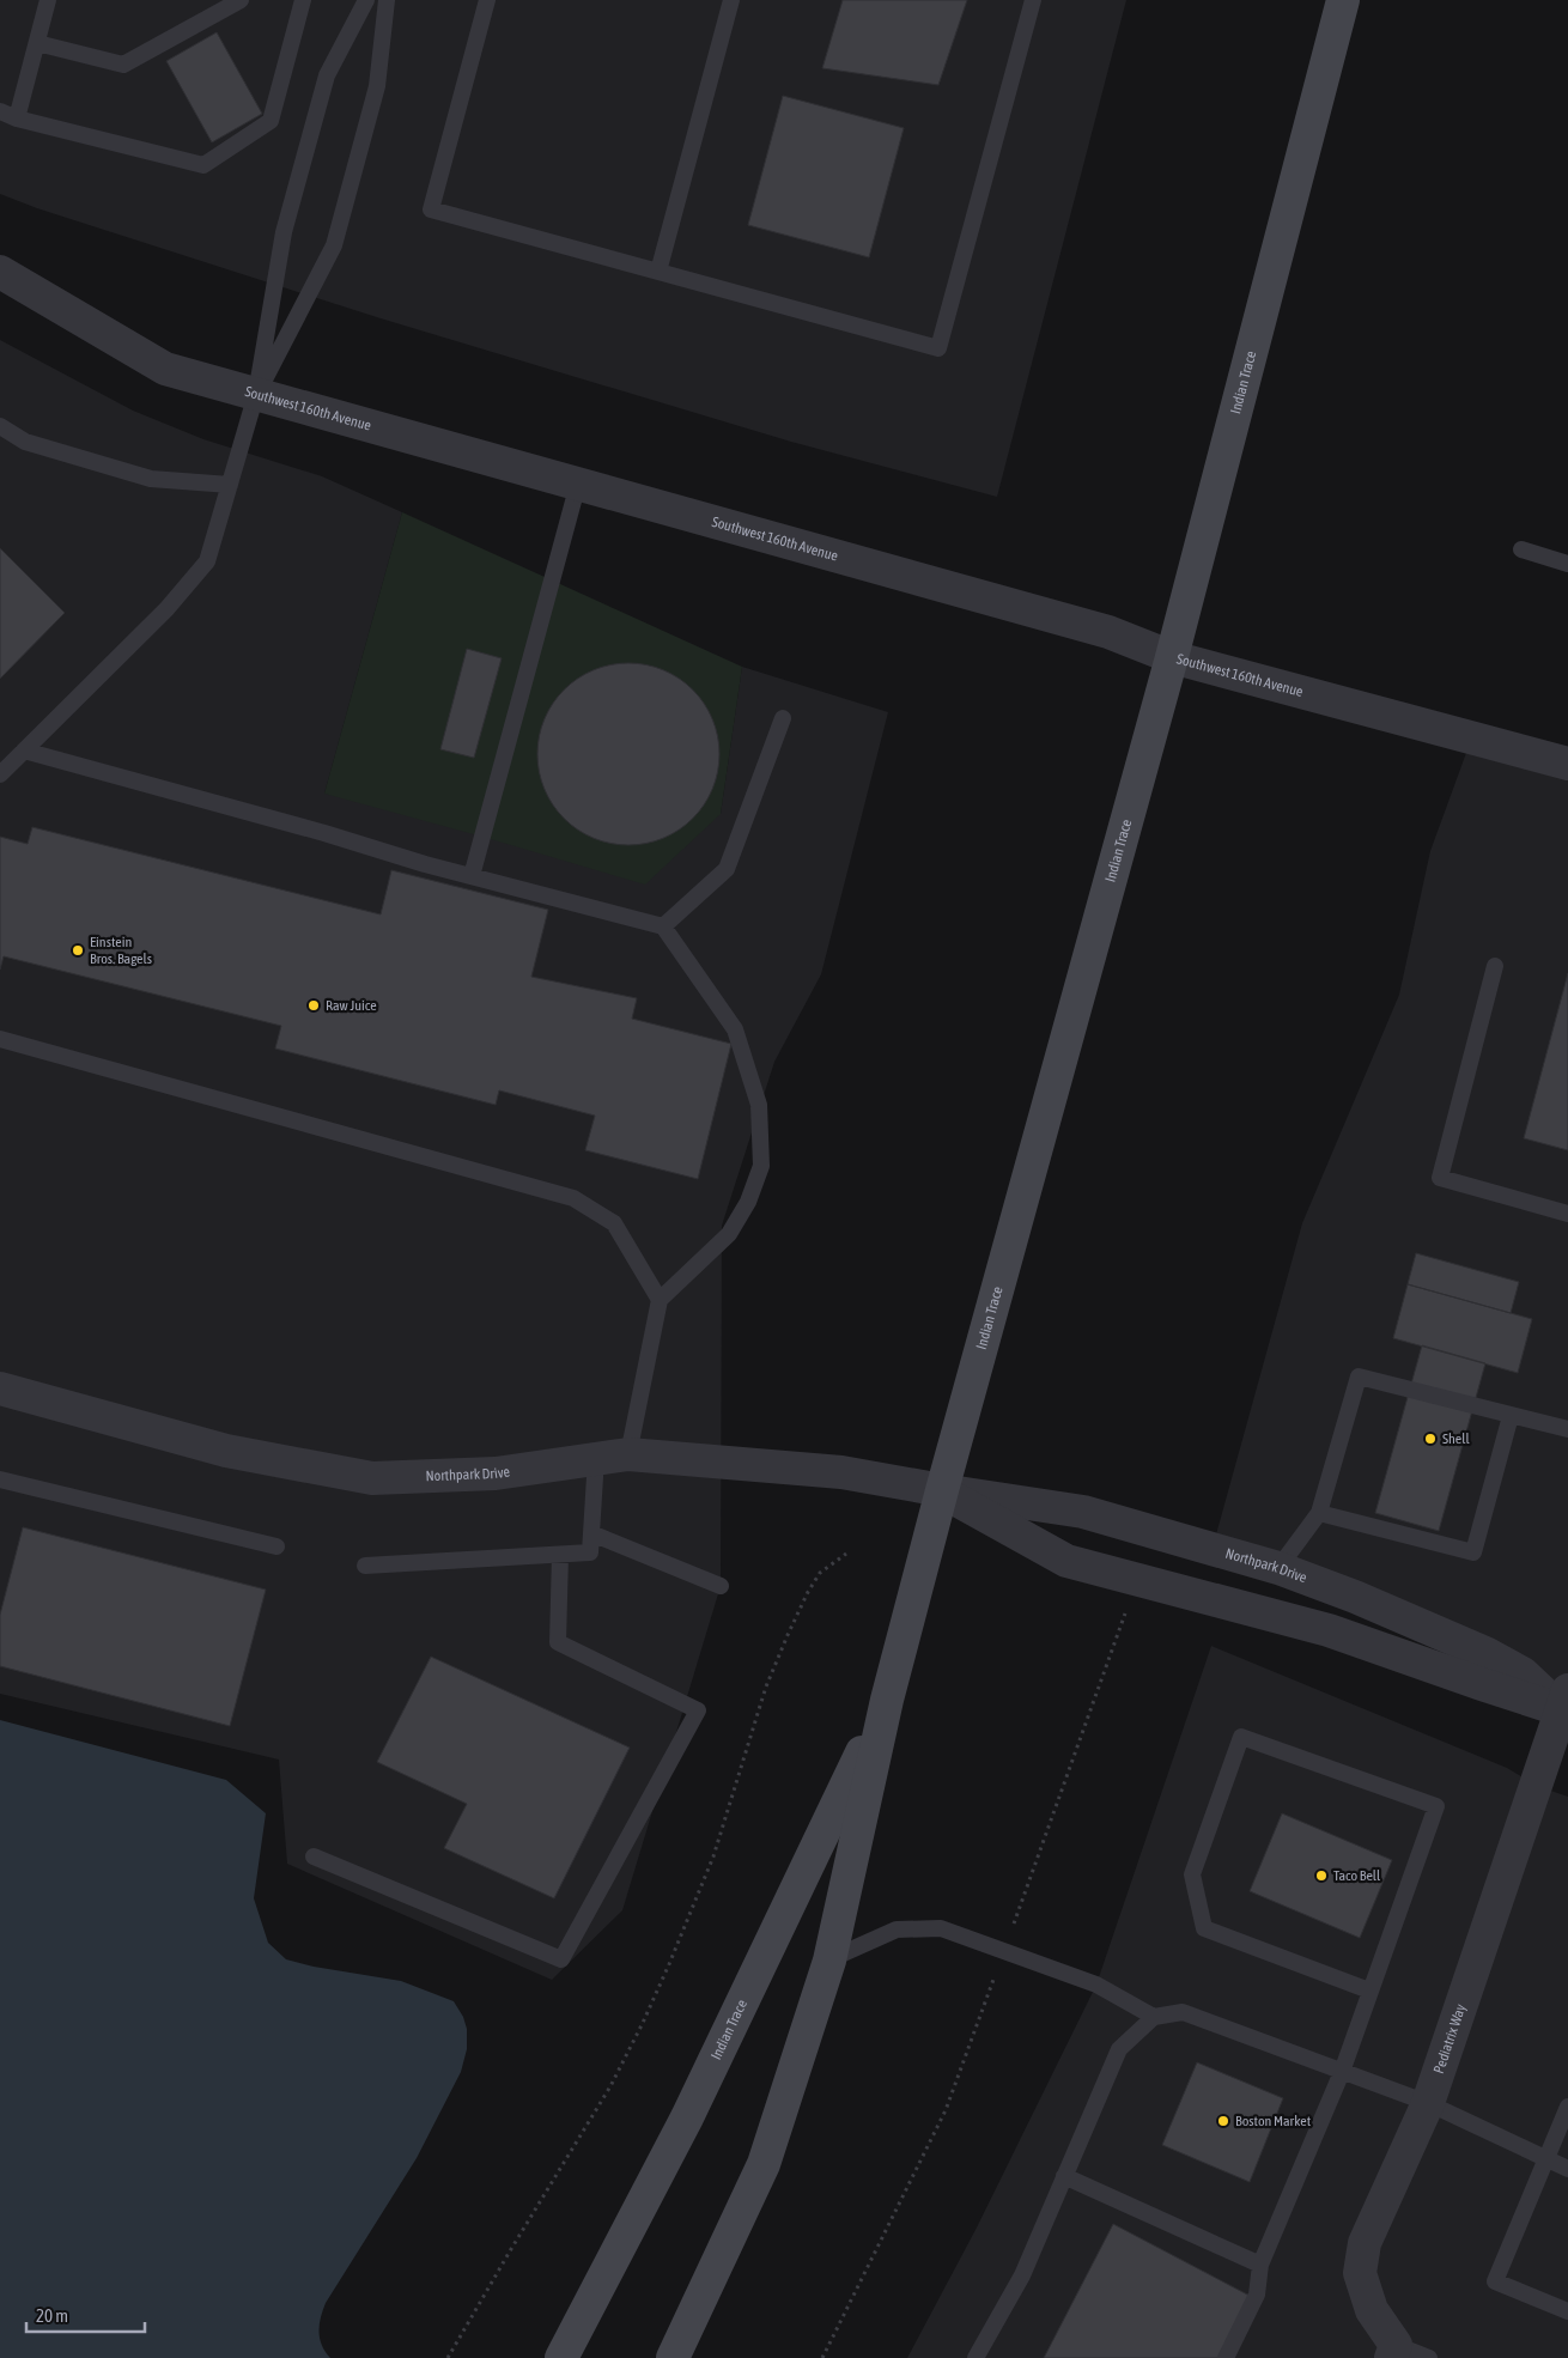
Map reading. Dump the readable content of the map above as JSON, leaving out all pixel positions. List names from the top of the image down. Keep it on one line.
{"streets":{"street":["Indian Trace","Southwest 160th Avenue","Northpark Drive","Pediatrix Way"]},"crossings":[["Indian Trace","Southwest 160th Avenue"],["Indian Trace","Northpark Drive"],["Northpark Drive","Pediatrix Way"]],"places":["Einstein Bros. Bagels","Raw Juice","Shell","Taco Bell","Boston Market"],"scale_bar":"20 m"}
